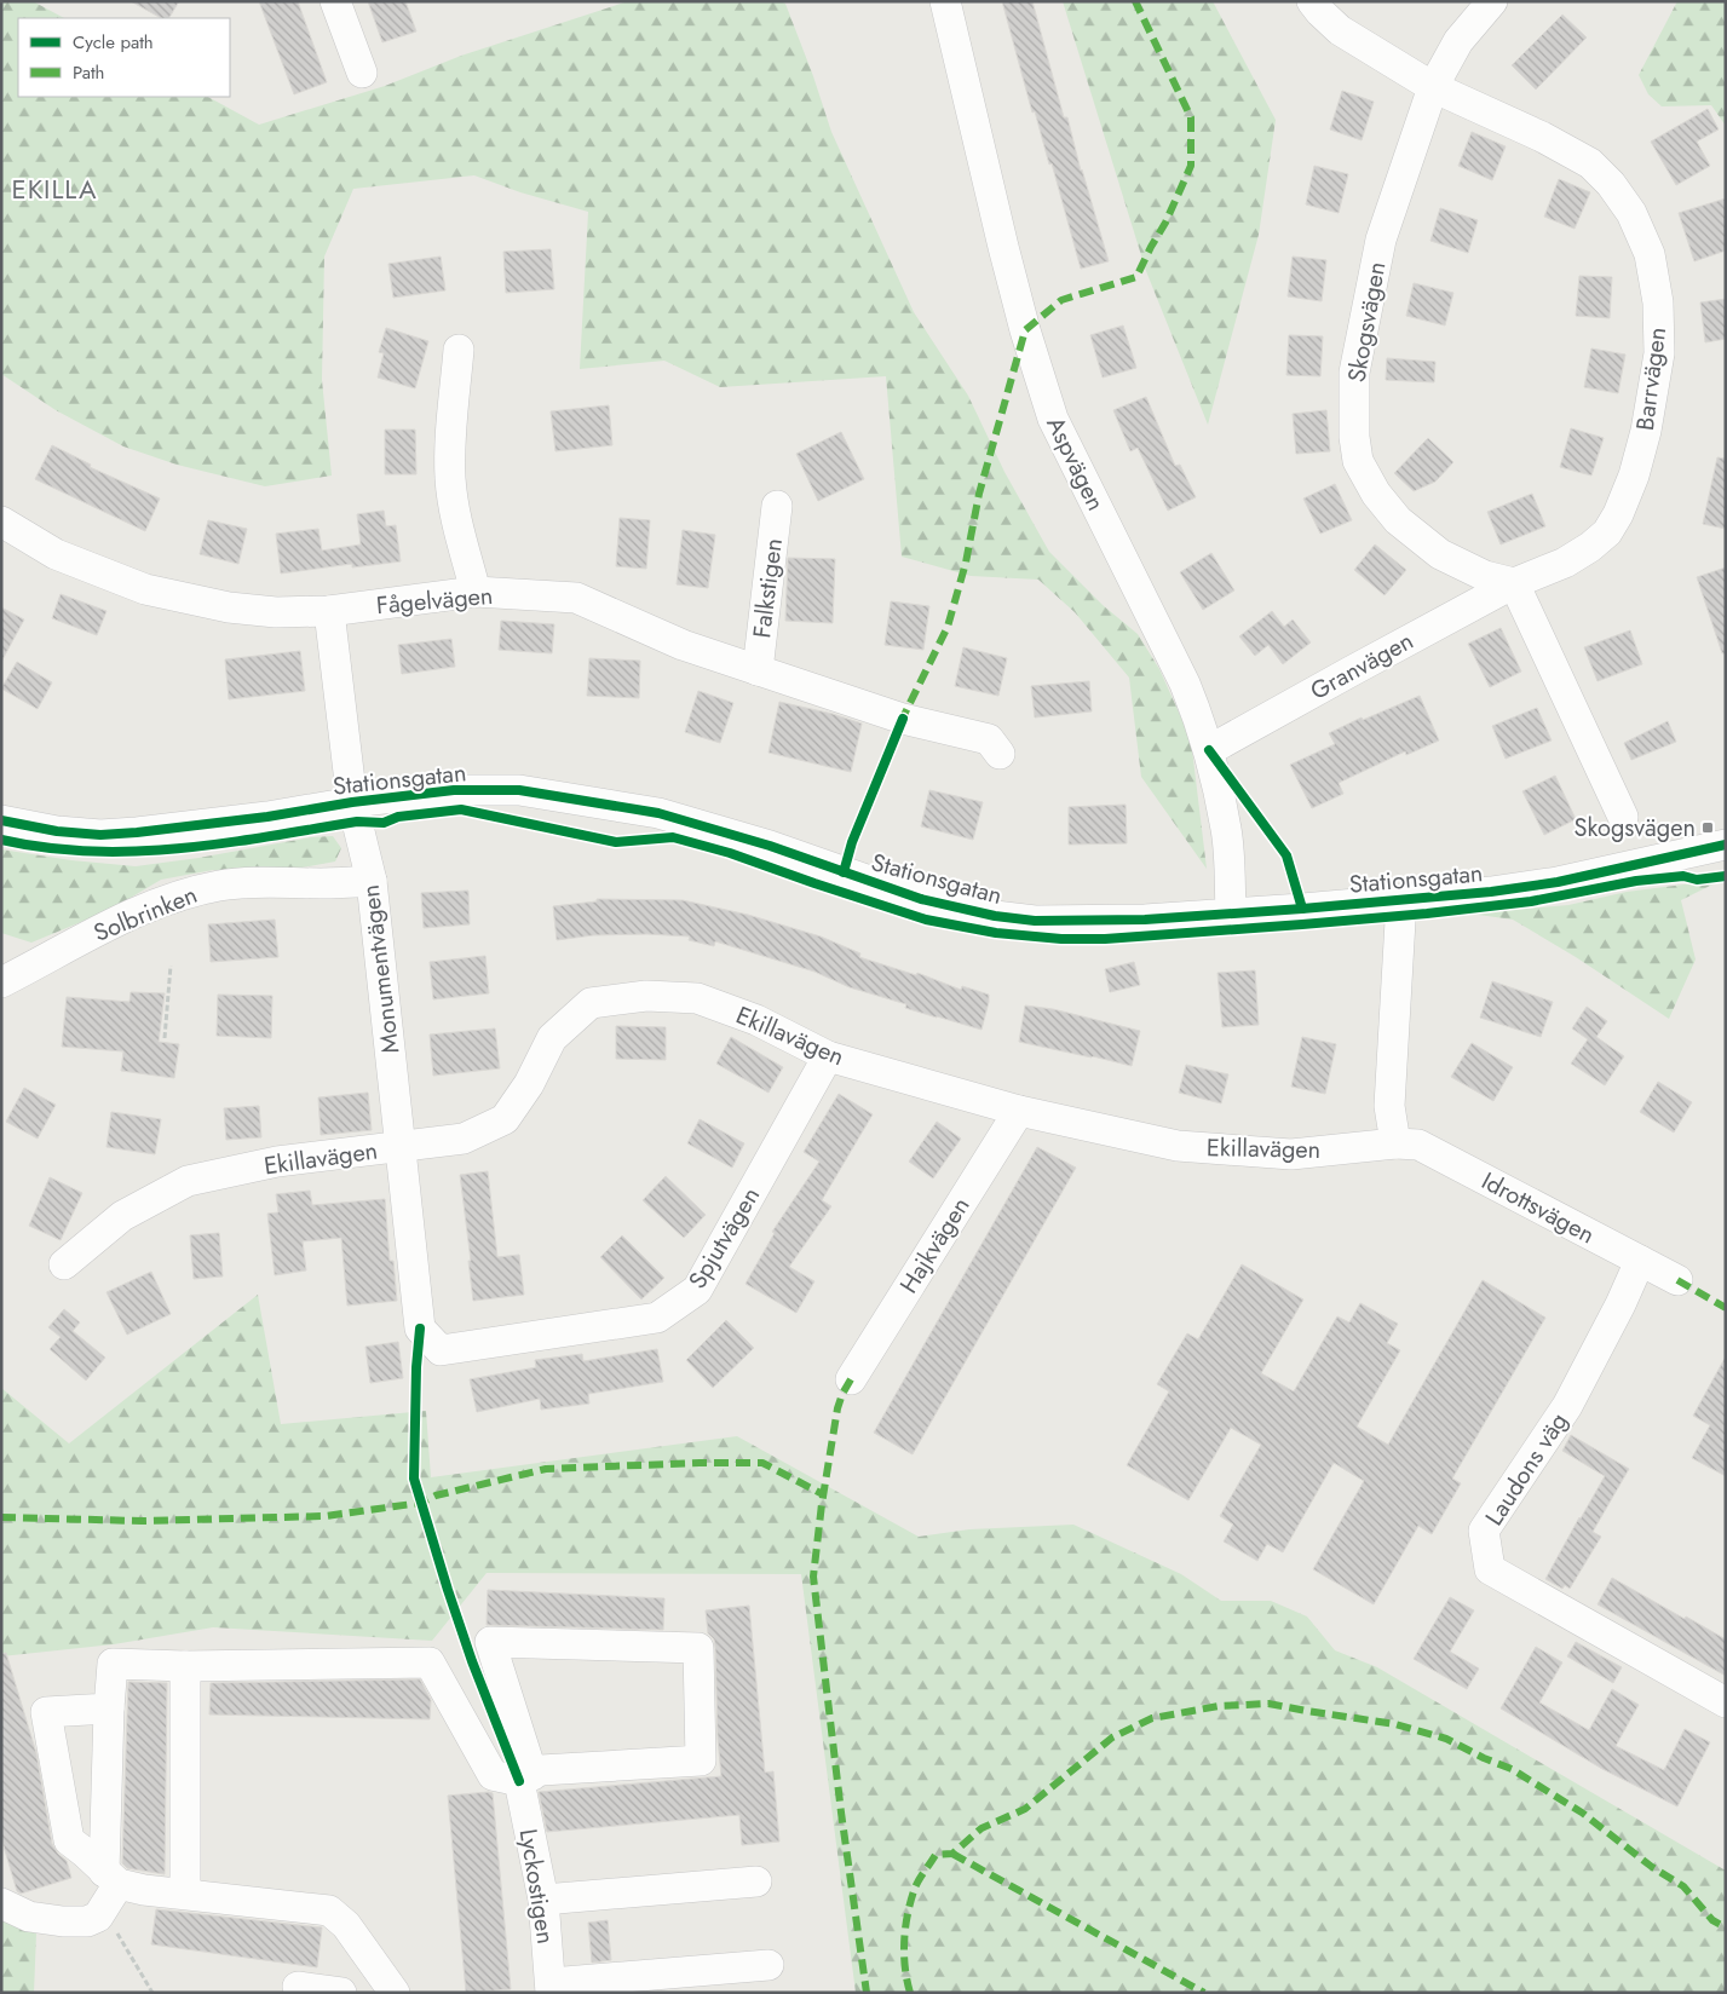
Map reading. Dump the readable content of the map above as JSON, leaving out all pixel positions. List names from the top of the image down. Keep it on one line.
{"streets":{"street":["Skogsvägen","Barrvägen","Aspvägen","Falkstigen","Fågelvägen","Granvägen","Stationsgatan","Solbrinken","Monumentvägen","Ekillavägen","Idrottsvägen","Spjutvägen","Hajkvägen","Laudons väg","Lyckostigen"]},"crossings":[["Skogsvägen","Barrvägen"],["Skogsvägen","Granvägen"],["Barrvägen","Granvägen"],["Aspvägen","Granvägen"],["Aspvägen","Stationsgatan"],["Falkstigen","Fågelvägen"],["Fågelvägen","Monumentvägen"],["Stationsgatan","Monumentvägen"],["Solbrinken","Monumentvägen"],["Monumentvägen","Ekillavägen"],["Monumentvägen","Spjutvägen"],["Ekillavägen","Idrottsvägen"],["Ekillavägen","Spjutvägen"],["Ekillavägen","Hajkvägen"],["Idrottsvägen","Laudons väg"]],"districts":["EKILLA"],"places":{"transit":["Skogsvägen"]},"legend":["Cycle path","Path"]}
